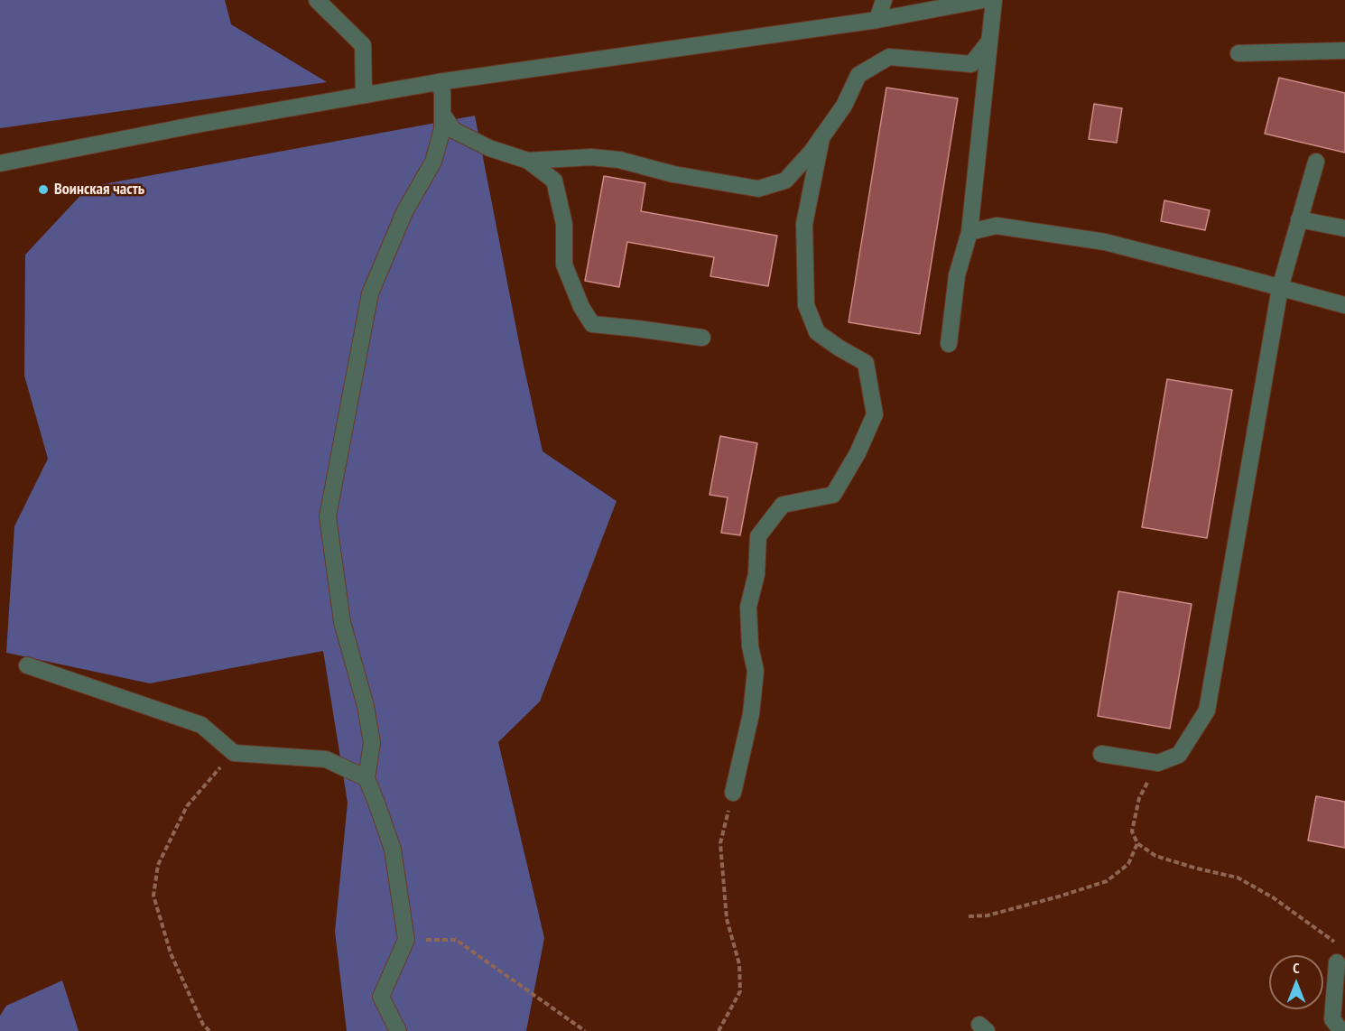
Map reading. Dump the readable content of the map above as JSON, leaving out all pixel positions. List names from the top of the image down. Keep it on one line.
{"places":["Воинская часть"],"north":"top"}
